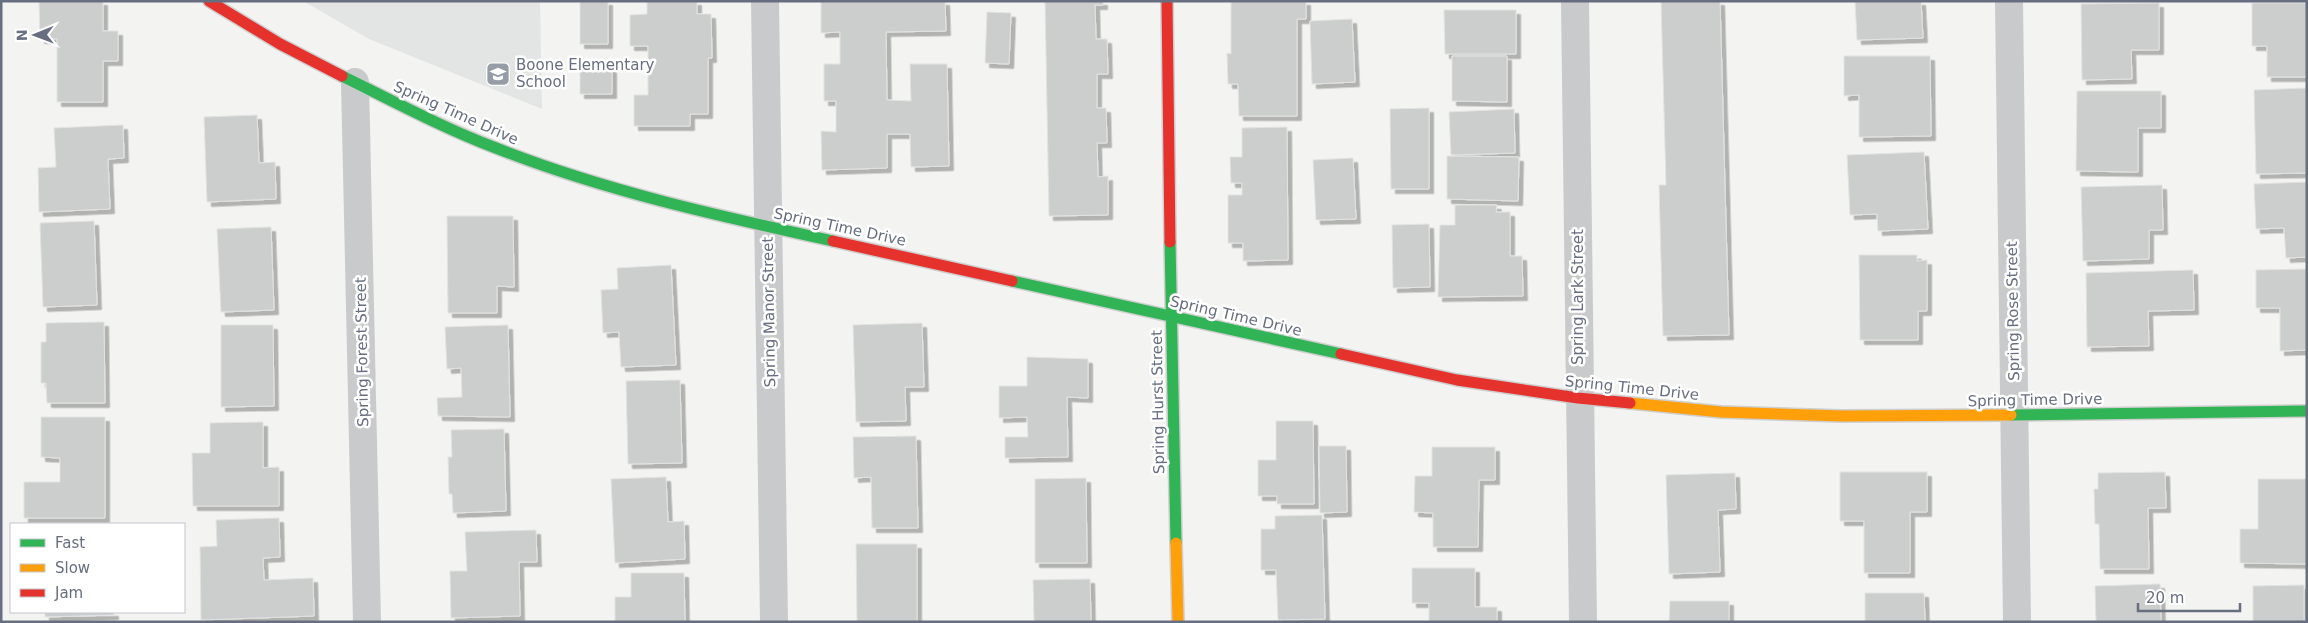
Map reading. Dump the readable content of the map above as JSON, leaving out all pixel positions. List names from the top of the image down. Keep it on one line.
{"streets":{"street":["Spring Time Drive","Spring Lark Street","Spring Rose Street","Spring Manor Street","Spring Forest Street","Spring Hurst Street"]},"crossings":[["Spring Time Drive","Spring Lark Street"],["Spring Time Drive","Spring Rose Street"],["Spring Time Drive","Spring Manor Street"],["Spring Time Drive","Spring Forest Street"],["Spring Time Drive","Spring Hurst Street"]],"places":{"school or university":["Boone Elementary School"]},"legend":["Fast","Slow","Jam"],"scale_bar":"20 m","north":"left"}
